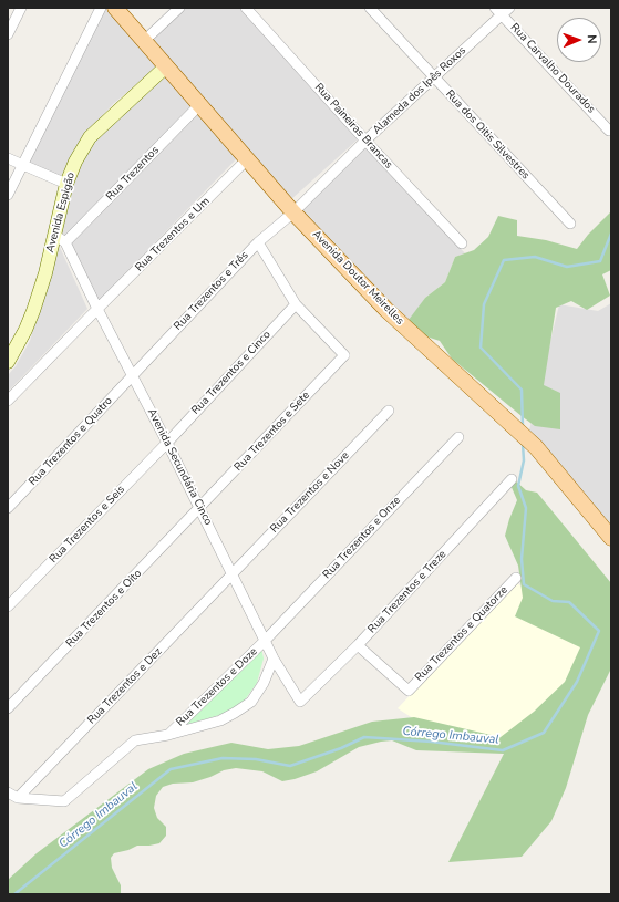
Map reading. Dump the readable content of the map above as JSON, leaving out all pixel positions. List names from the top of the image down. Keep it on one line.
{"streets":{"main road":["Avenida Doutor Meirelles"],"street":["Rua Carvalho Dourados","Alameda dos Ipês Roxos","Rua Paineiras Brancas","Rua dos Oitis Silvestres","Rua Trezentos","Avenida Espigão","Rua Trezentos e Um","Rua Trezentos e Três","Rua Trezentos e Cinco","Rua Trezentos e Sete","Rua Trezentos e Quatro","Avenida Secundária Cinco","Rua Trezentos e Nove","Rua Trezentos e Seis","Rua Trezentos e Onze","Rua Trezentos e Treze","Rua Trezentos e Oito","Rua Trezentos e Quatorze","Rua Trezentos e Dez","Rua Trezentos e Doze"]},"crossings":[["Rua Carvalho Dourados","Alameda dos Ipês Roxos"],["Alameda dos Ipês Roxos","Rua Paineiras Brancas"],["Alameda dos Ipês Roxos","Rua dos Oitis Silvestres"],["Alameda dos Ipês Roxos","Avenida Doutor Meirelles"],["Alameda dos Ipês Roxos","Rua Trezentos e Três"],["Rua Trezentos","Avenida Espigão"],["Rua Trezentos","Avenida Doutor Meirelles"],["Rua Trezentos","Avenida Secundária Cinco"],["Avenida Espigão","Avenida Doutor Meirelles"],["Avenida Espigão","Avenida Secundária Cinco"],["Rua Trezentos e Um","Avenida Doutor Meirelles"],["Rua Trezentos e Um","Avenida Secundária Cinco"],["Avenida Doutor Meirelles","Rua Trezentos e Três"],["Rua Trezentos e Três","Rua Trezentos e Quatro"],["Rua Trezentos e Três","Avenida Secundária Cinco"],["Rua Trezentos e Cinco","Rua Trezentos e Sete"],["Rua Trezentos e Cinco","Avenida Secundária Cinco"],["Rua Trezentos e Cinco","Rua Trezentos e Seis"],["Rua Trezentos e Sete","Avenida Secundária Cinco"],["Rua Trezentos e Sete","Rua Trezentos e Oito"],["Rua Trezentos e Quatro","Avenida Secundária Cinco"],["Avenida Secundária Cinco","Rua Trezentos e Nove"],["Avenida Secundária Cinco","Rua Trezentos e Seis"],["Avenida Secundária Cinco","Rua Trezentos e Onze"],["Avenida Secundária Cinco","Rua Trezentos e Treze"],["Avenida Secundária Cinco","Rua Trezentos e Oito"],["Avenida Secundária Cinco","Rua Trezentos e Dez"],["Avenida Secundária Cinco","Rua Trezentos e Doze"],["Rua Trezentos e Nove","Rua Trezentos e Dez"],["Rua Trezentos e Onze","Rua Trezentos e Doze"],["Rua Trezentos e Treze","Rua Trezentos e Quatorze"]],"water":["Córrego Imbauval"],"north":"right"}
